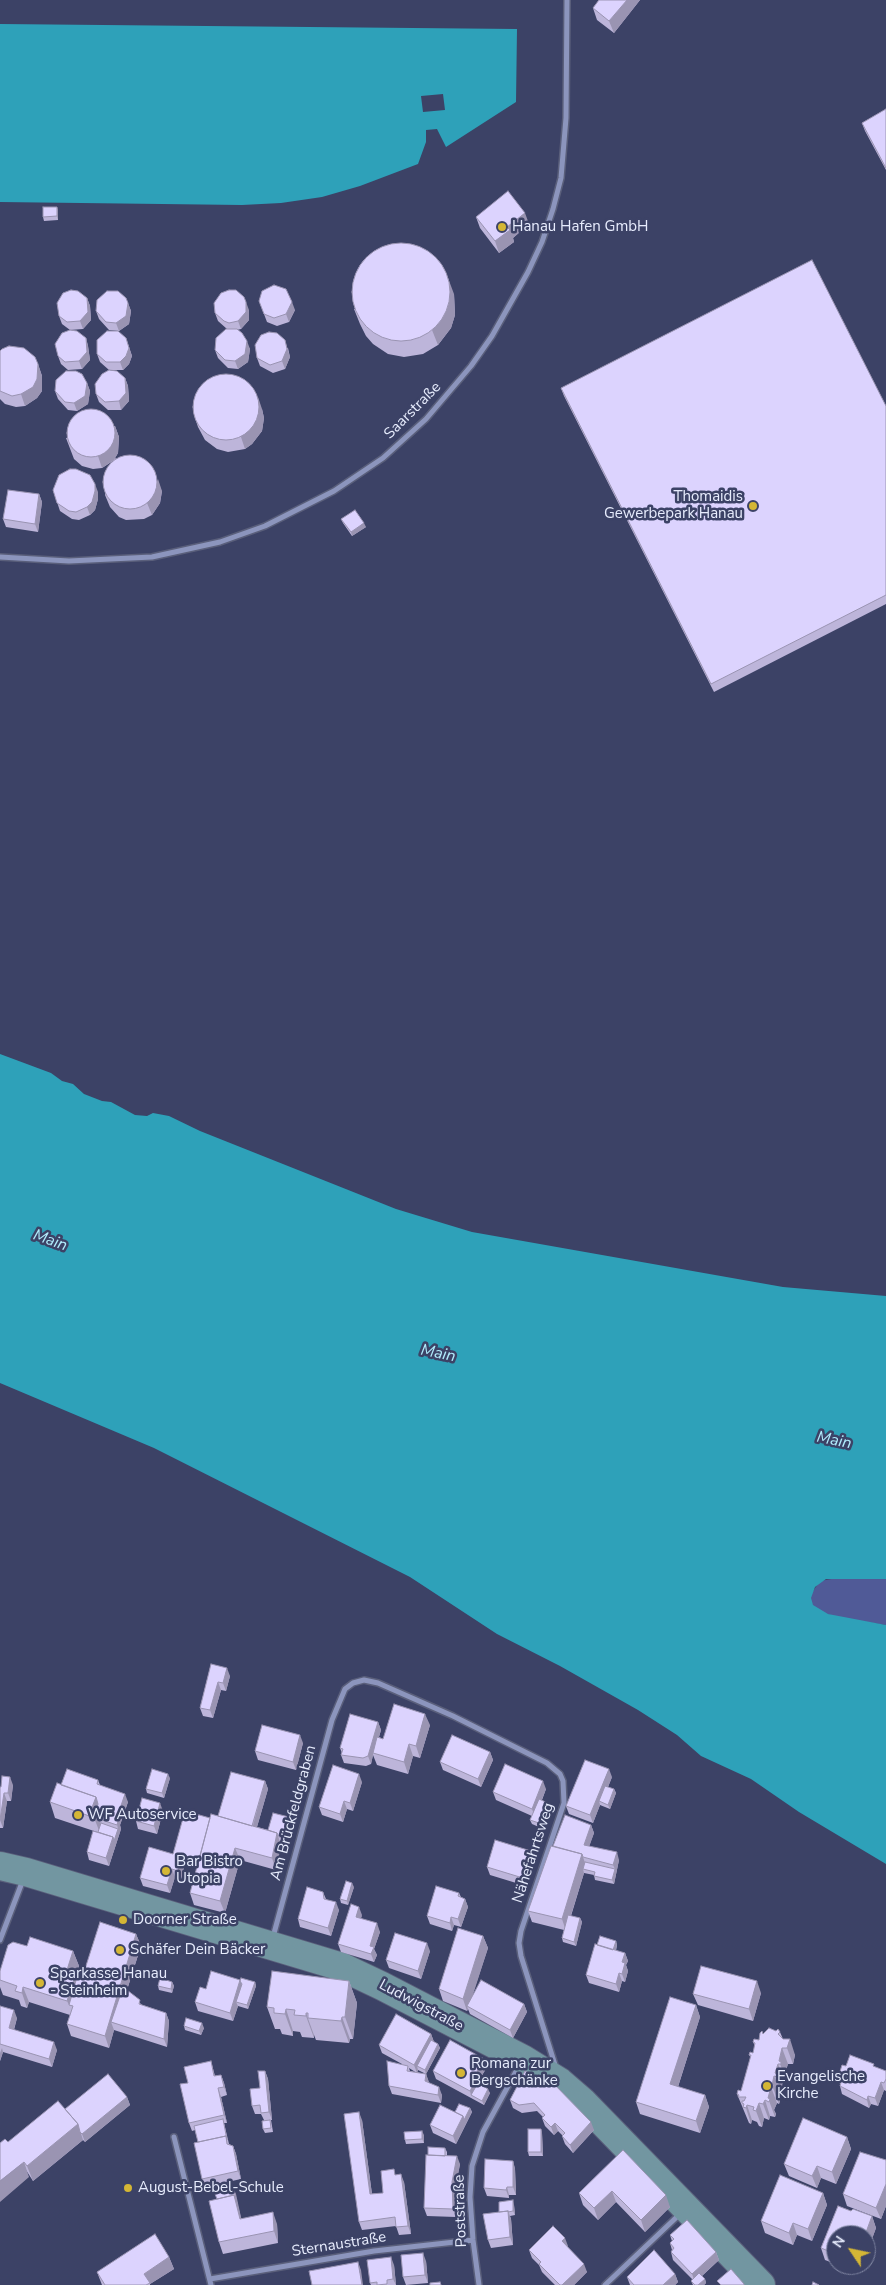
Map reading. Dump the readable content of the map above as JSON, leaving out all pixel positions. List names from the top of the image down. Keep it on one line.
{"streets":{"main road":["Ludwigstraße"],"street":["Saarstraße","Am Brückfeldgraben","Nähefahrtsweg","Poststraße","Sternaustraße"]},"crossings":[["Am Brückfeldgraben","Nähefahrtsweg"],["Am Brückfeldgraben","Ludwigstraße"],["Nähefahrtsweg","Ludwigstraße"],["Ludwigstraße","Poststraße"],["Poststraße","Sternaustraße"]],"water":["Main"],"places":["Hanau Hafen GmbH","Thomaidis Gewerbepark Hanau","WF Autoservice","Bar Bistro Utopia","Doorner Straße","Schäfer Dein Bäcker","Sparkasse Hanau - Steinheim","Romana zur Bergschänke","Evangelische Kirche","August-Bebel-Schule"],"north":"top left"}
